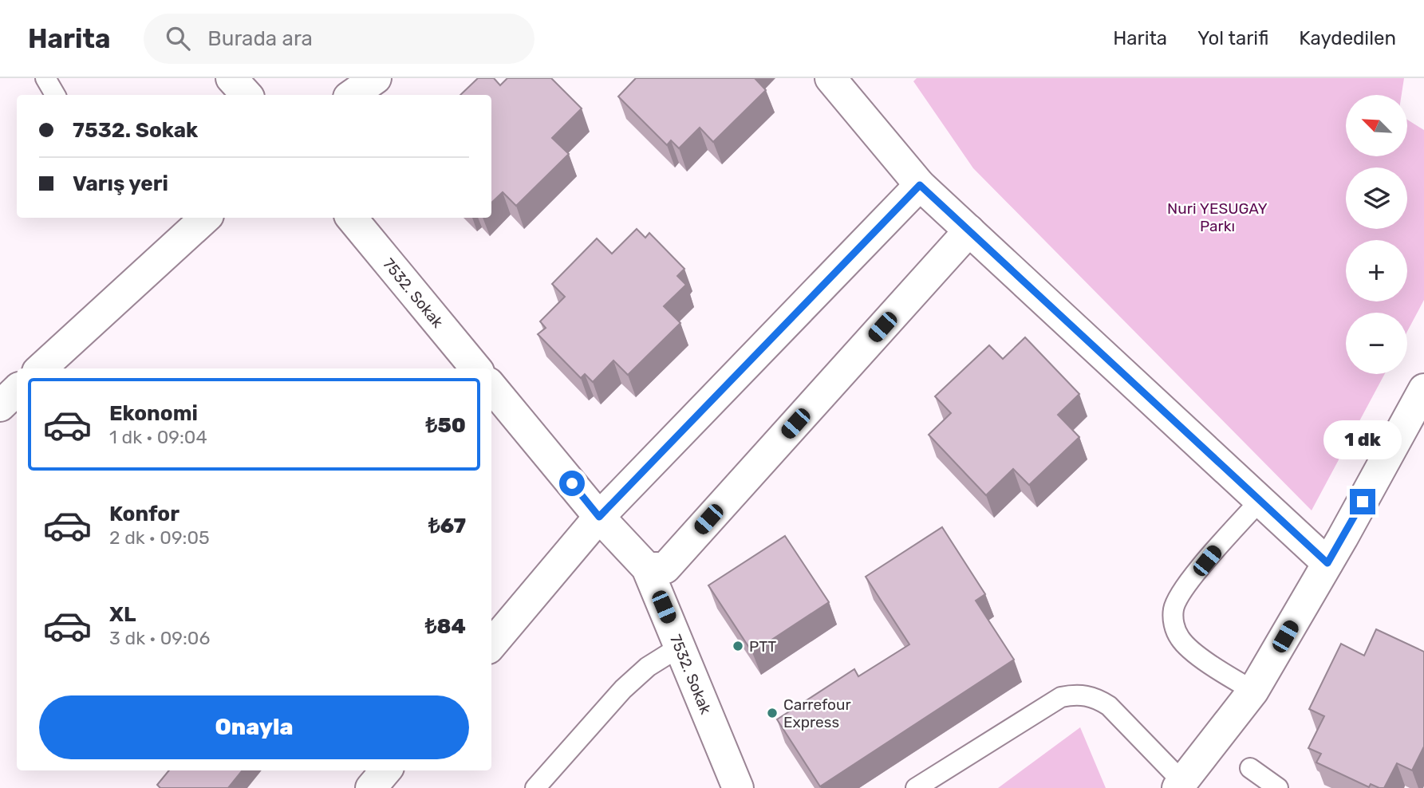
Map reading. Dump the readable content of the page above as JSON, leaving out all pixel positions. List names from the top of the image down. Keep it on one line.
{"streets":{"street":["7532. Sokak"]},"parks":["Nuri YESUGAY Parkı"],"places":["PTT","Carrefour Express"],"north":"top left","page":{"header":"Harita","search":"Burada ara","nav":["Harita","Yol tarifi","Kaydedilen"],"map_buttons":["+","−"],"banner":["7532. Sokak","Varış yeri"],"list":[{"name":"Ekonomi","note":"1 dk · 09:04","value":"₺50"},{"name":"Konfor","note":"2 dk · 09:05","value":"₺67"},{"name":"XL","note":"3 dk · 09:06","value":"₺84"}],"bubble":"1 dk","buttons":"Onayla"}}
